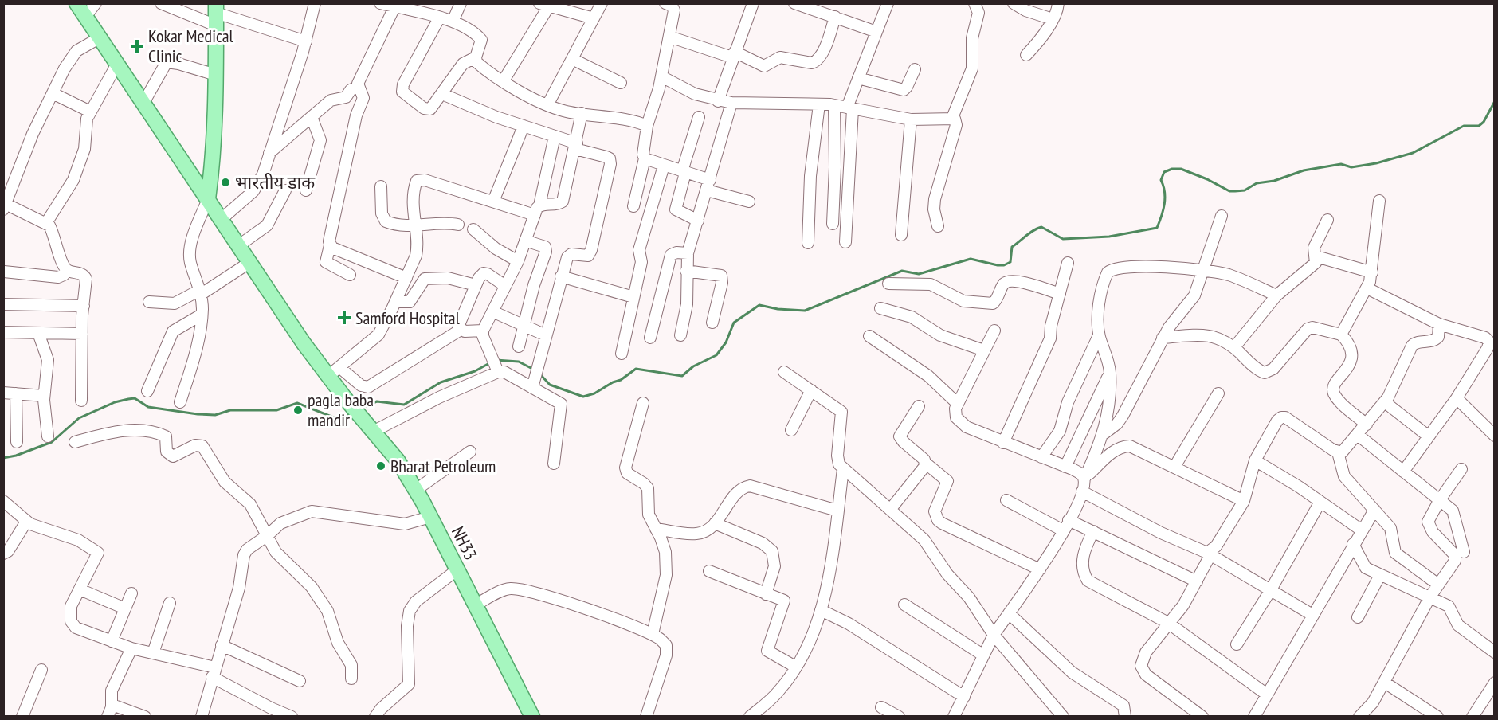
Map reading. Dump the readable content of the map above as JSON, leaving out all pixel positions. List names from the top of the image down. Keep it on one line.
{"streets":{"main road":["NH33"]},"places":{"health":["Kokar Medical Clinic","Samford Hospital"],"other":["भारतीय डाक","pagla baba mandir","Bharat Petroleum"]}}
